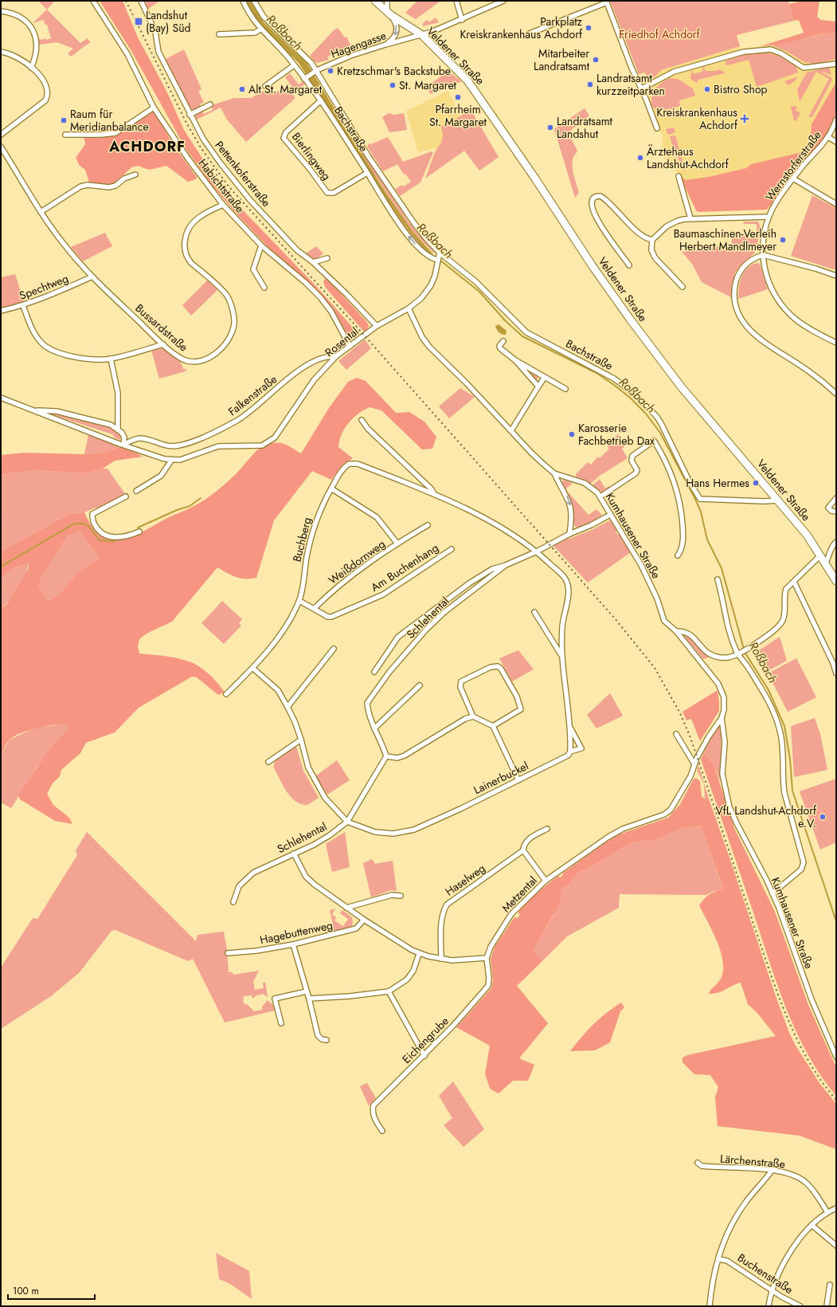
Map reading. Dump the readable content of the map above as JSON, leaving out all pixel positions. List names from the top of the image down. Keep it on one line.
{"streets":{"main road":["Veldener Straße"],"street":["Hagengasse","Bachstraße","Bierlingweg","Wernstorferstraße","Pettenkoferstraße","Habichtstraße","Spechtweg","Bussardstraße","Rosental","Falkenstraße","Kumhausener Straße","Buchberg","Weißdornweg","Am Buchenhang","Schlehental","Lainerbuckel","Haselweg","Metzental","Hagebuttenweg","Eichengrube","Lärchenstraße","Buchenstraße"]},"crossings":[["Hagengasse","Veldener Straße"],["Hagengasse","Bachstraße"],["Veldener Straße","Bachstraße"],["Bachstraße","Bierlingweg"],["Bachstraße","Rosental"],["Pettenkoferstraße","Rosental"],["Habichtstraße","Bussardstraße"],["Habichtstraße","Rosental"],["Spechtweg","Bussardstraße"],["Rosental","Falkenstraße"],["Rosental","Kumhausener Straße"],["Kumhausener Straße","Schlehental"],["Kumhausener Straße","Metzental"],["Buchberg","Weißdornweg"],["Buchberg","Am Buchenhang"],["Buchberg","Schlehental"],["Weißdornweg","Am Buchenhang"],["Schlehental","Lainerbuckel"],["Metzental","Eichengrube"]],"districts":["ACHDORF"],"water":["Roßbach"],"parks":["Friedhof Achdorf"],"places":{"transit":["Landshut (Bay) Süd"],"other":["Parkplatz Kreiskrankenhaus Achdorf","Mitarbeiter Landratsamt","Kretzschmar's Backstube","Landratsamt kurzzeitparken","St. Margaret","Alt St. Margaret","Bistro Shop","Pfarrheim St. Margaret","Raum für Meridianbalance","Landratsamt Landshut","Ärztehaus Landshut-Achdorf","Baumaschinen-Verleih Herbert Mandlmeyer","Karosserie Fachbetrieb Dax","Hans Hermes","VfL Landshut-Achdorf e.V."],"health":["Kreiskrankenhaus Achdorf"]},"scale_bar":"100 m"}
